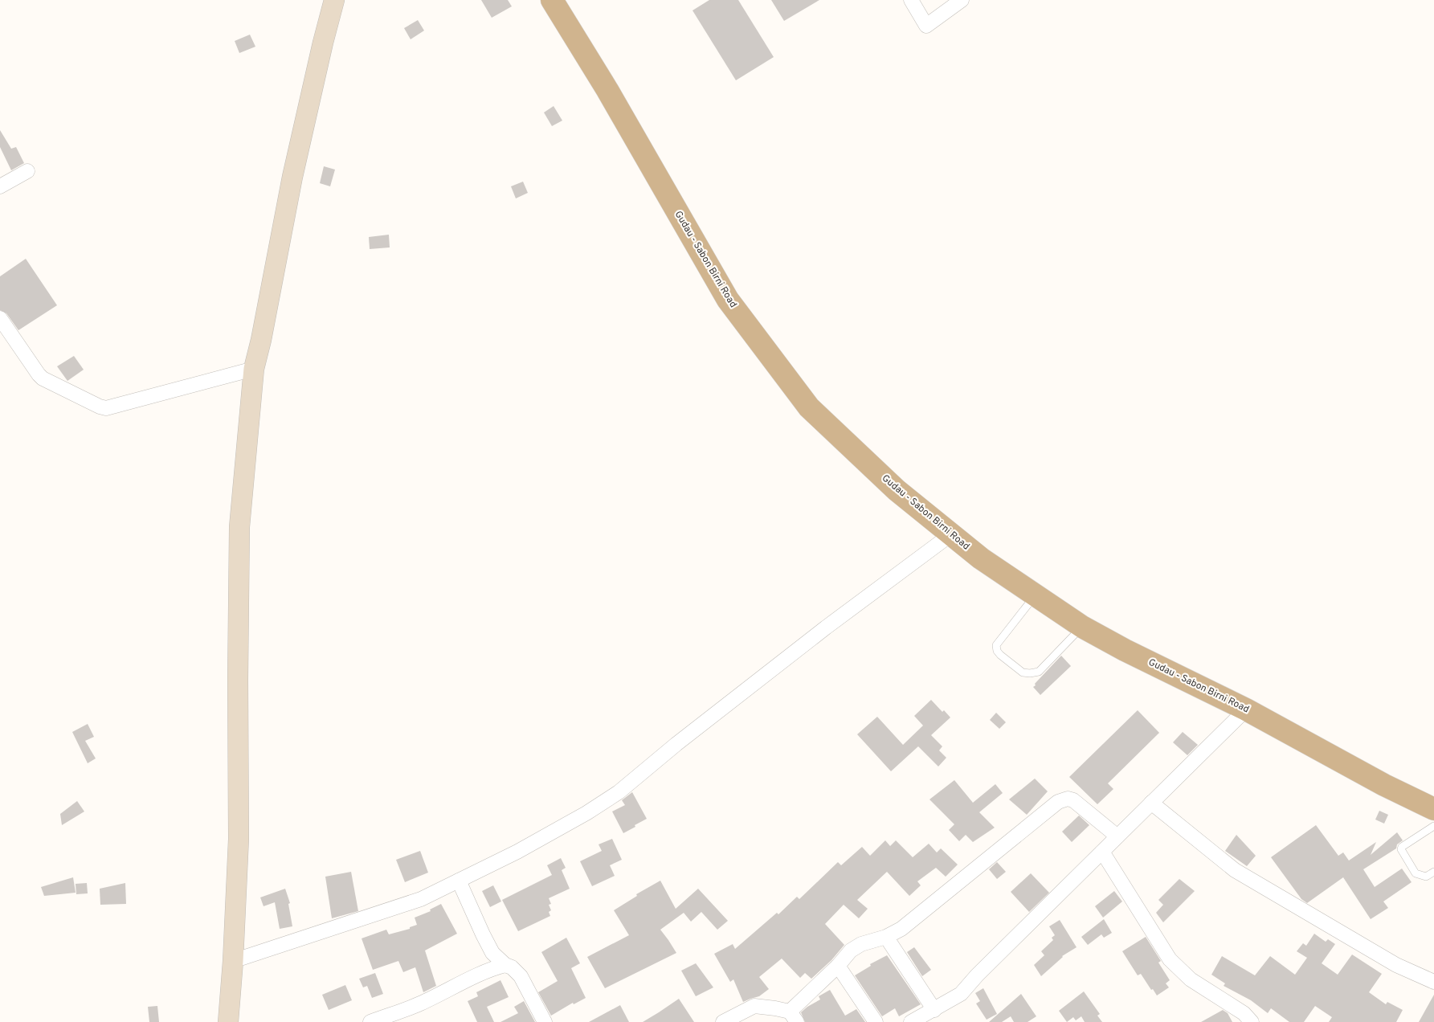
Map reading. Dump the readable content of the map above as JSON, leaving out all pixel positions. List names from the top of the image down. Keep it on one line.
{"streets":{"main road":["Gudau - Sabon Birni Road"]}}
